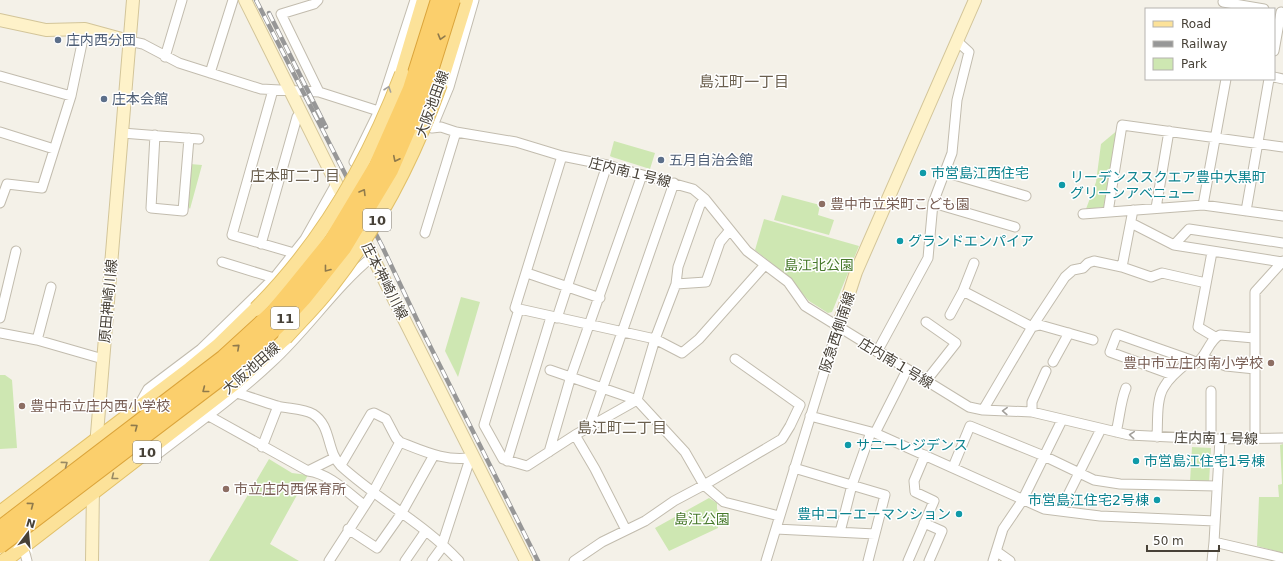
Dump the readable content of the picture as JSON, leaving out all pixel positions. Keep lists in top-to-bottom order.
{
  "streets": {
    "highway": ["11"],
    "main road": ["大阪池田線", "10"],
    "street": [
      "庄内南１号線",
      "庄本神崎川線",
      "原田神崎川線",
      "阪急西側南線"
    ]
  },
  "crossings": [
    ["大阪池田線", "原田神崎川線"],
    ["庄内南１号線", "庄本神崎川線"],
    ["庄内南１号線", "原田神崎川線"],
    ["庄内南１号線", "阪急西側南線"]
  ],
  "districts": ["島江町一丁目", "庄本町二丁目", "島江町二丁目"],
  "parks": ["島江北公園", "島江公園"],
  "places": [
    "庄内西分団",
    "庄本会館",
    "五月自治会館",
    "市営島江西住宅",
    "リーデンススクエア豊中大黒町 グリーンアベニュー",
    "豊中市立栄町こども園",
    "グランドエンパイア",
    "豊中市立庄内南小学校",
    "豊中市立庄内西小学校",
    "サニーレジデンス",
    "市営島江住宅1号棟",
    "市立庄内西保育所",
    "市営島江住宅2号棟",
    "豊中コーエーマンション"
  ],
  "legend": ["Road", "Railway", "Park"],
  "scale_bar": "50 m",
  "north": "top"
}
